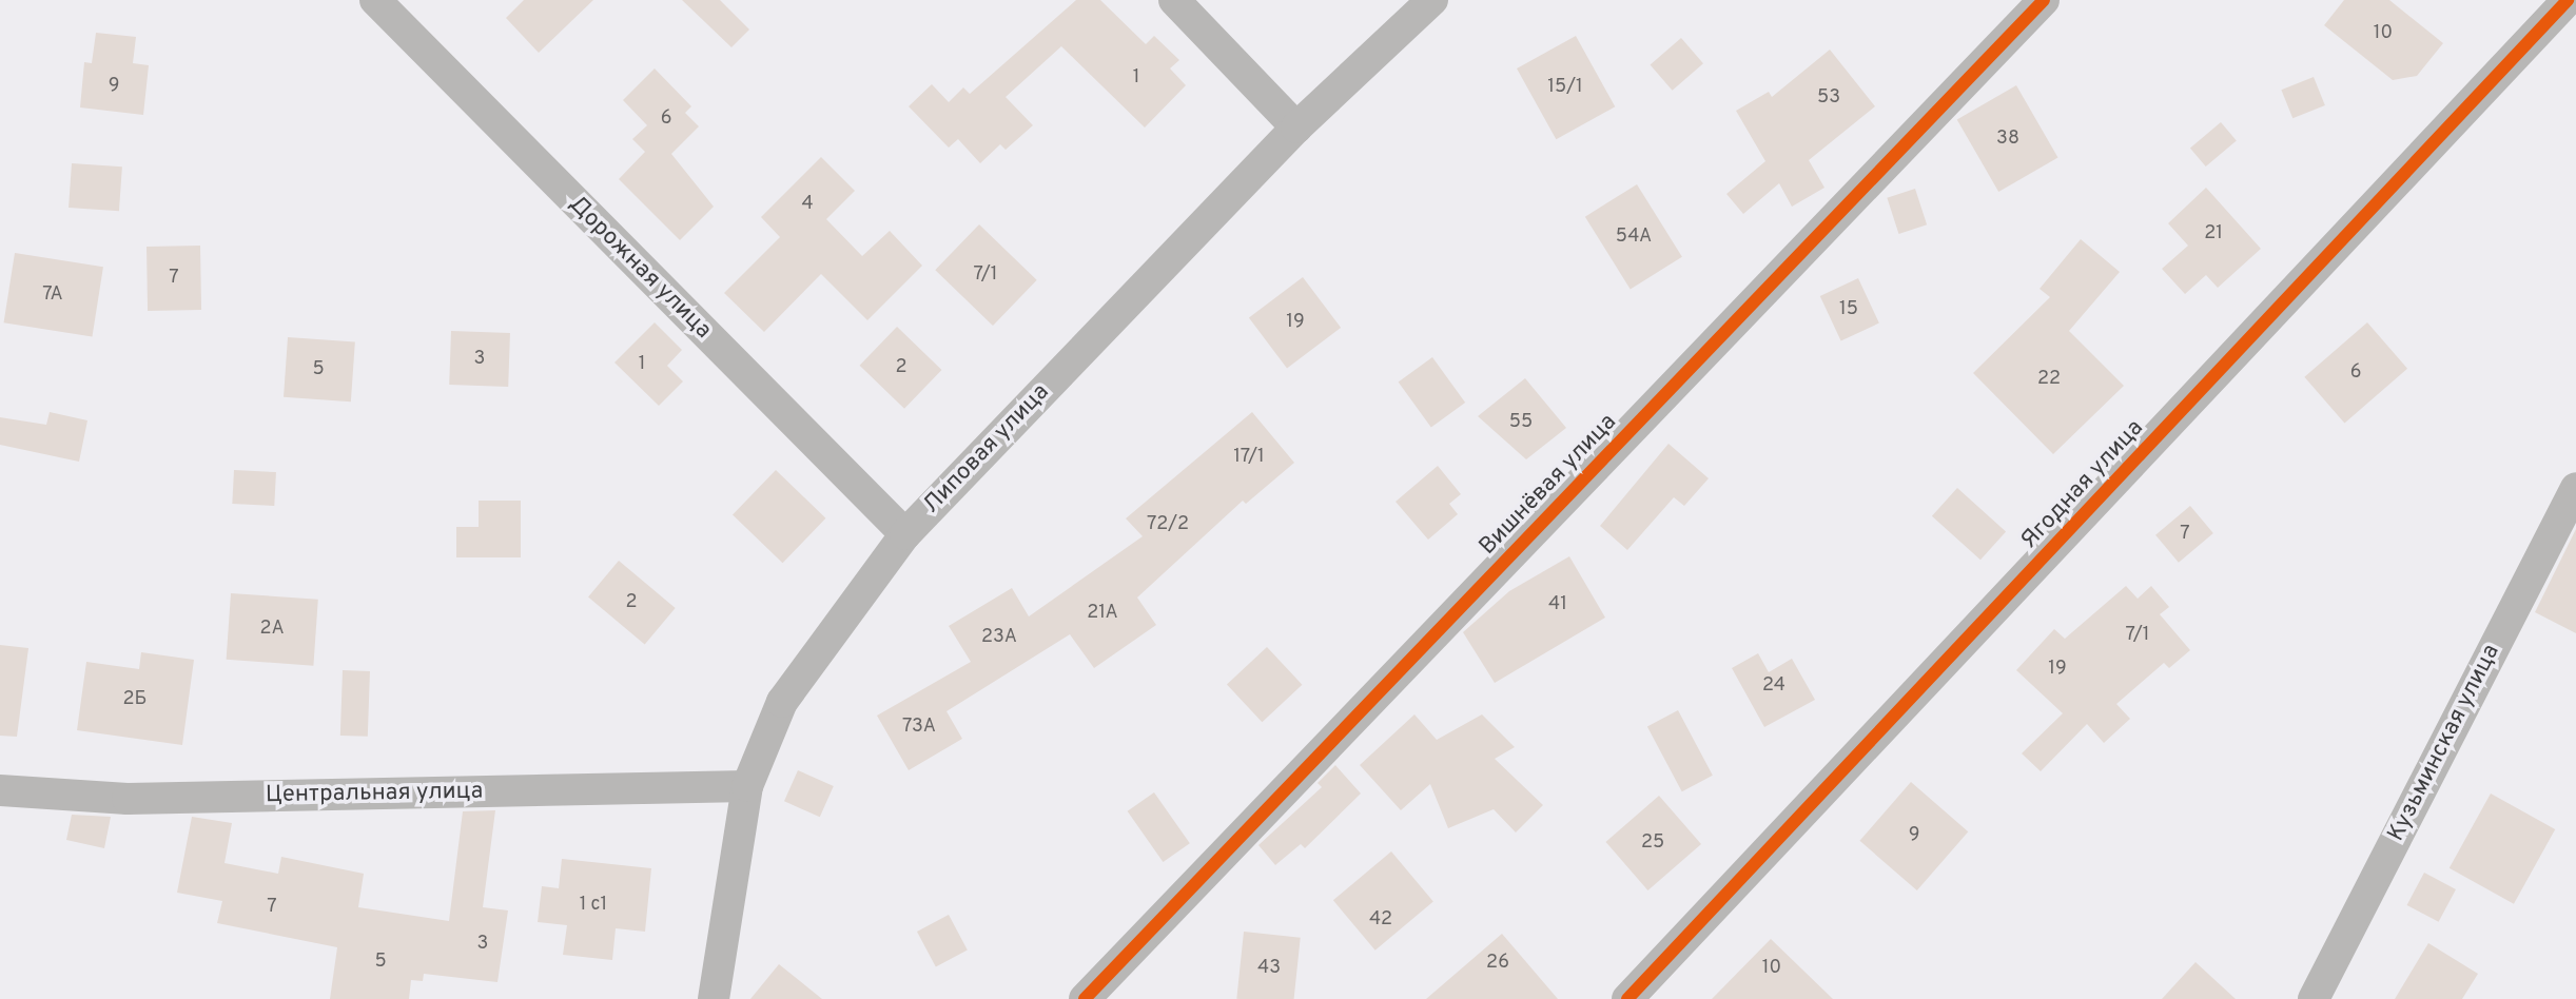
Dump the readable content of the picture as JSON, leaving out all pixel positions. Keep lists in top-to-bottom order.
{
  "streets": {
    "street": [
      "Дорожная улица",
      "Липовая улица",
      "Вишнёвая улица",
      "Ягодная улица",
      "Кузьминская улица",
      "Центральная улица"
    ]
  },
  "crossings": [
    ["Дорожная улица", "Липовая улица"],
    ["Липовая улица", "Центральная улица"]
  ],
  "house_numbers": [
    "10",
    "1",
    "9",
    "15/1",
    "53",
    "6",
    "38",
    "4",
    "21",
    "54А",
    "7/1",
    "7",
    "7А",
    "15",
    "19",
    "3",
    "1",
    "2",
    "5",
    "6",
    "22",
    "55",
    "17/1",
    "72/2",
    "7",
    "2",
    "41",
    "21А",
    "2А",
    "7/1",
    "23А",
    "19",
    "24",
    "2Б",
    "73А",
    "9",
    "25",
    "1 с1",
    "7",
    "42",
    "3",
    "5",
    "26",
    "43",
    "10"
  ]
}
